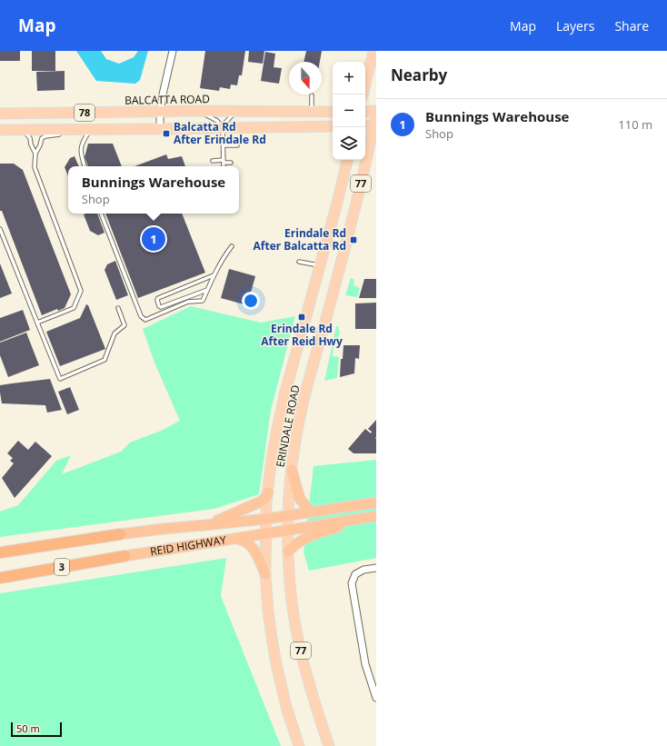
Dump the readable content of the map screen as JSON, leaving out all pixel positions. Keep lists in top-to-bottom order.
{
  "streets": {
    "highway": ["REID HIGHWAY", "3"],
    "main road": [
      "BALCATTA ROAD",
      "78",
      "77",
      "ERINDALE ROAD"
    ]
  },
  "crossings": [
    ["ERINDALE ROAD", "REID HIGHWAY"]
  ],
  "places": {
    "transit": ["Balcatta Rd After Erindale Rd", "Erindale Rd After Balcatta Rd", "Erindale Rd After Reid Hwy"]
  },
  "scale_bar": "50 m",
  "north": "bottom",
  "page": {
    "header": "Map",
    "nav": ["Map", "Layers", "Share"],
    "heading": "Nearby",
    "map_buttons": ["+", "−"],
    "list": [
      {
        "mark": "1",
        "name": "Bunnings Warehouse",
        "note": "Shop",
        "value": "110 m"
      }
    ],
    "popup": ["Bunnings Warehouse", "Shop"],
    "pins": "1",
    "scale": "50 m"
  }
}
